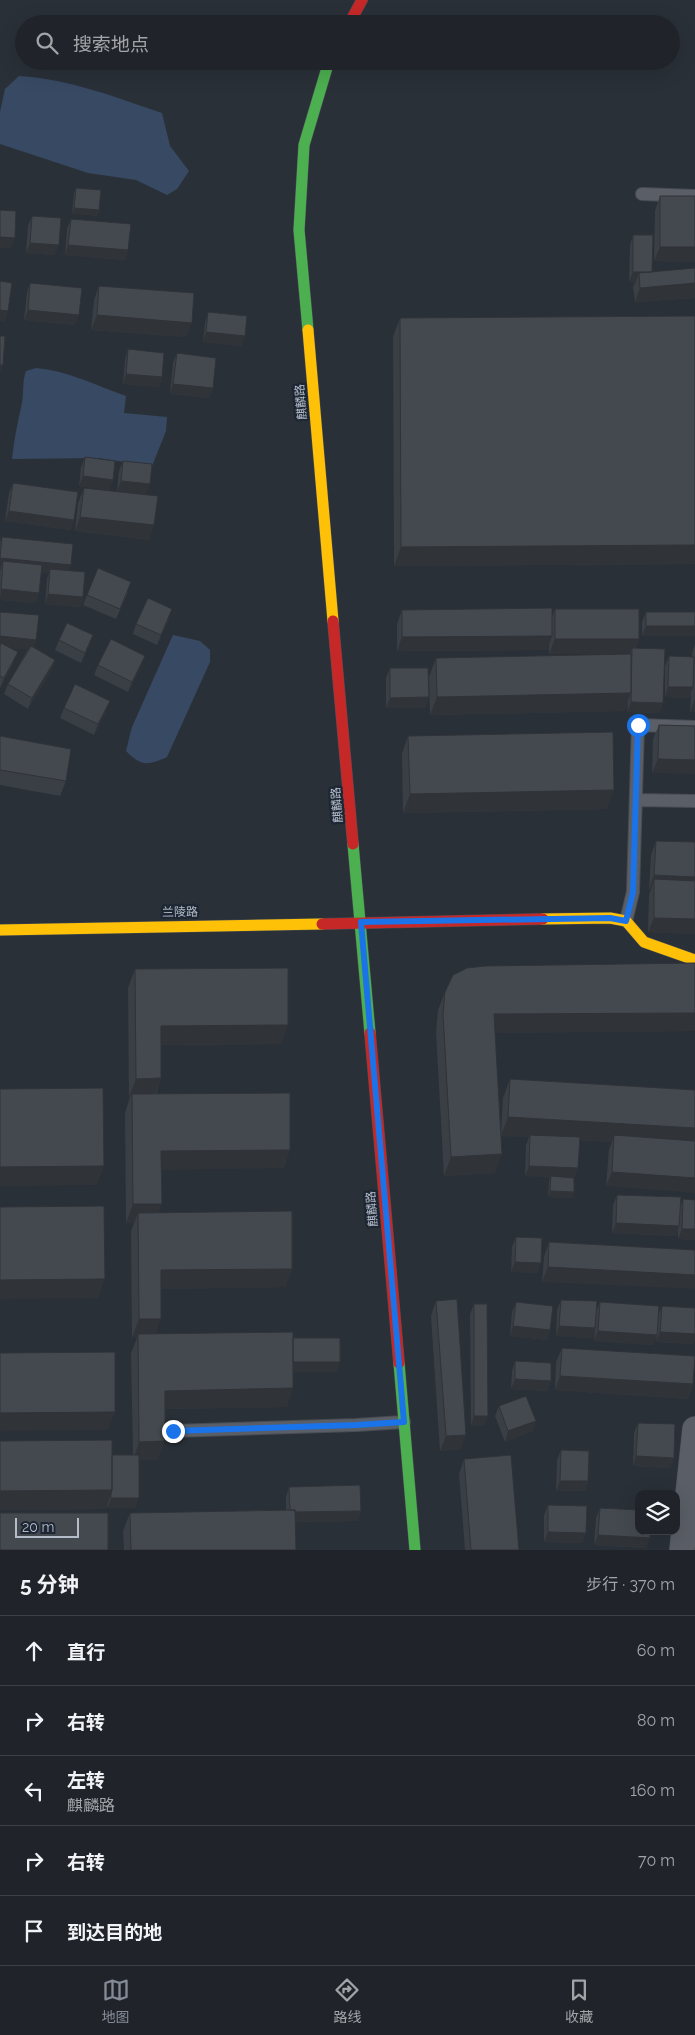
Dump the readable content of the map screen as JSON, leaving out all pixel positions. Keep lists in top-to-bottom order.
{
  "streets": {
    "street": ["麒麟路", "兰陵路"]
  },
  "crossings": [
    ["麒麟路", "兰陵路"]
  ],
  "scale_bar": "20 m",
  "page": {
    "search": "搜索地点",
    "scale": "20 m",
    "heading": ["5 分钟", "步行 · 370 m"],
    "list": [
      ["直行", "60 m"],
      ["右转", "80 m"],
      ["左转", "麒麟路", "160 m"],
      ["右转", "70 m"],
      "到达目的地"
    ],
    "nav": ["地图", "路线", "收藏"]
  }
}
